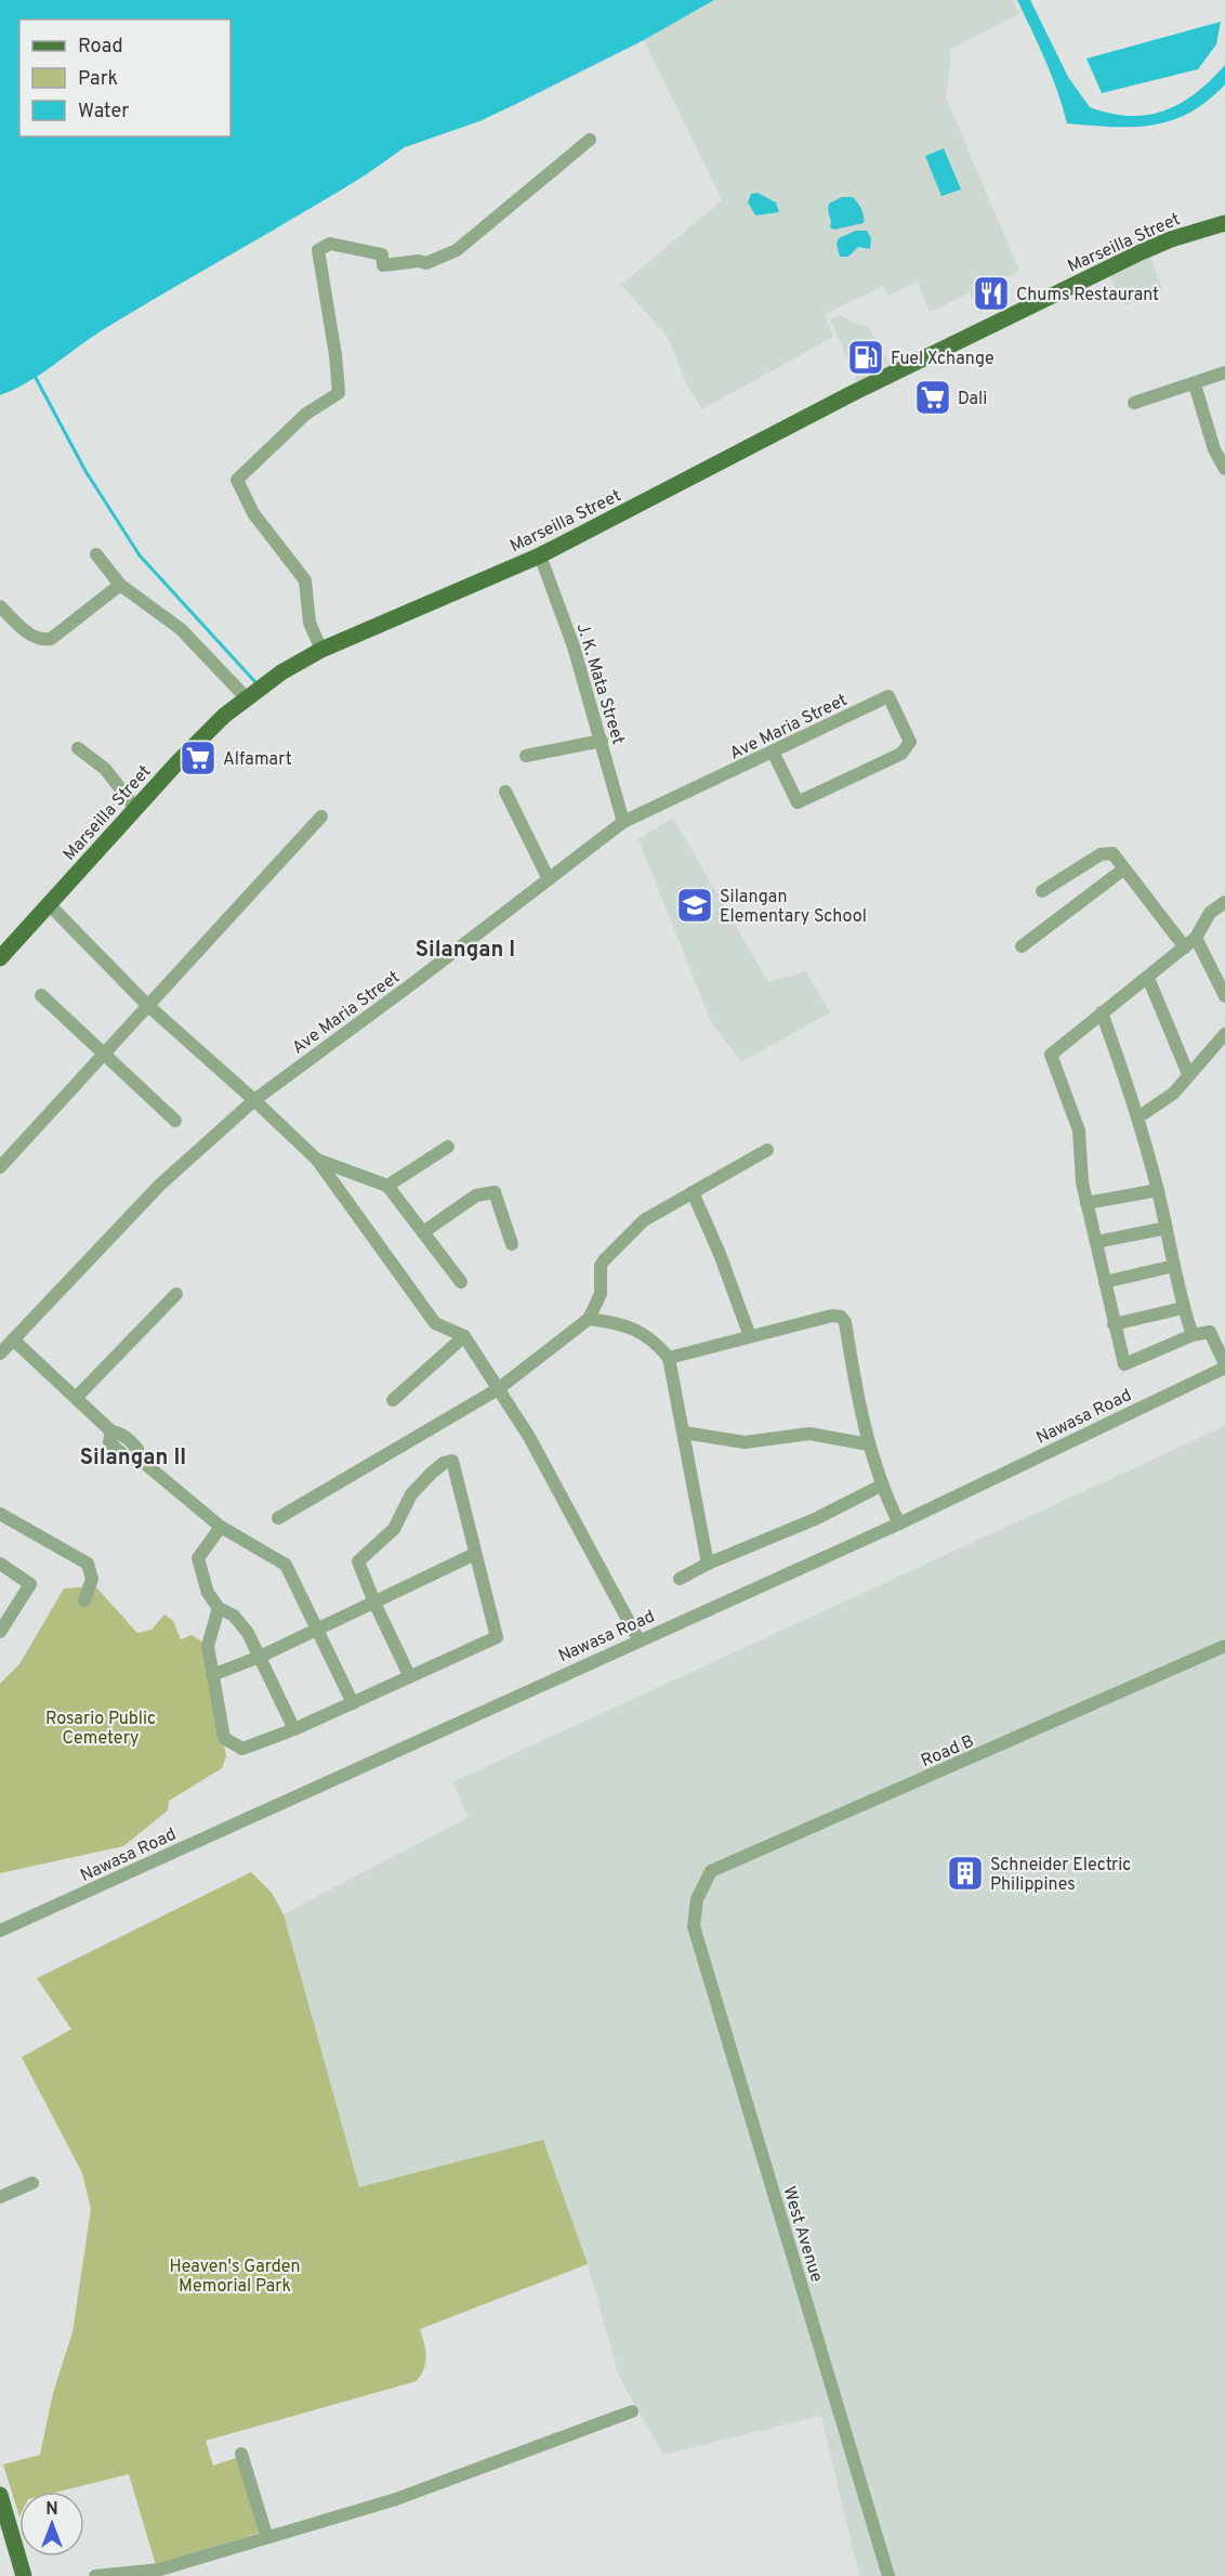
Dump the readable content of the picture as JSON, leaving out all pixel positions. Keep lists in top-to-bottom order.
{
  "streets": {
    "main road": ["Marseilla Street"],
    "street": [
      "J. K. Mata Street",
      "Ave Maria Street",
      "Nawasa Road",
      "Road B",
      "West Avenue"
    ]
  },
  "crossings": [
    ["Marseilla Street", "J. K. Mata Street"],
    ["J. K. Mata Street", "Ave Maria Street"],
    ["Road B", "West Avenue"]
  ],
  "districts": ["Silangan I", "Silangan II"],
  "parks": ["Rosario Public Cemetery", "Heaven's Garden Memorial Park"],
  "places": {
    "restaurant": ["Chums Restaurant"],
    "fuel station": ["Fuel Xchange"],
    "supermarket": ["Dali", "Alfamart"],
    "school or university": ["Silangan Elementary School"],
    "building": ["Schneider Electric Philippines"]
  },
  "legend": ["Road", "Park", "Water"],
  "north": "top"
}
